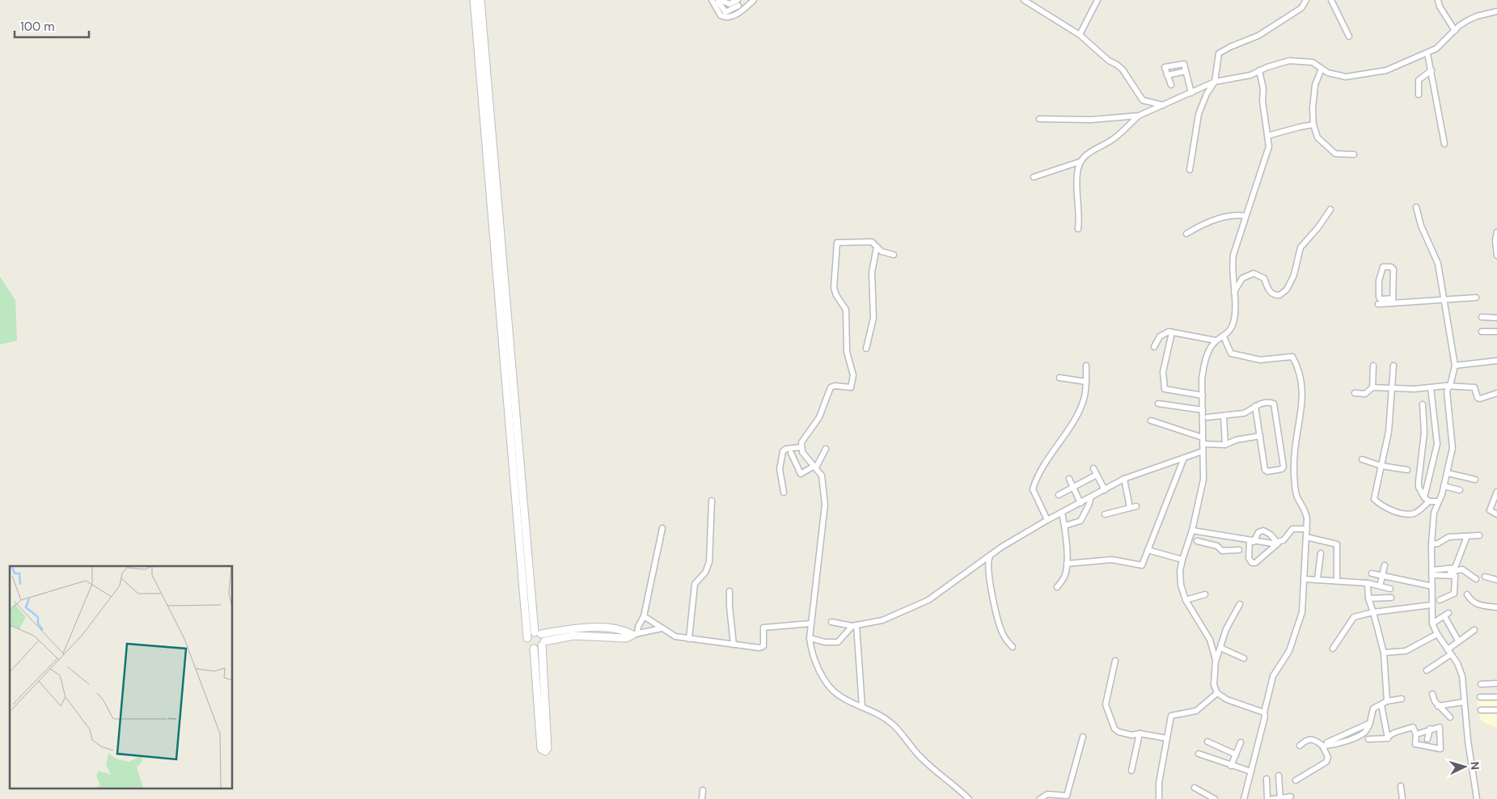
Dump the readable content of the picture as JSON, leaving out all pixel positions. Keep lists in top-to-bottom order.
{
  "scale_bar": "100 m",
  "north": "right"
}
